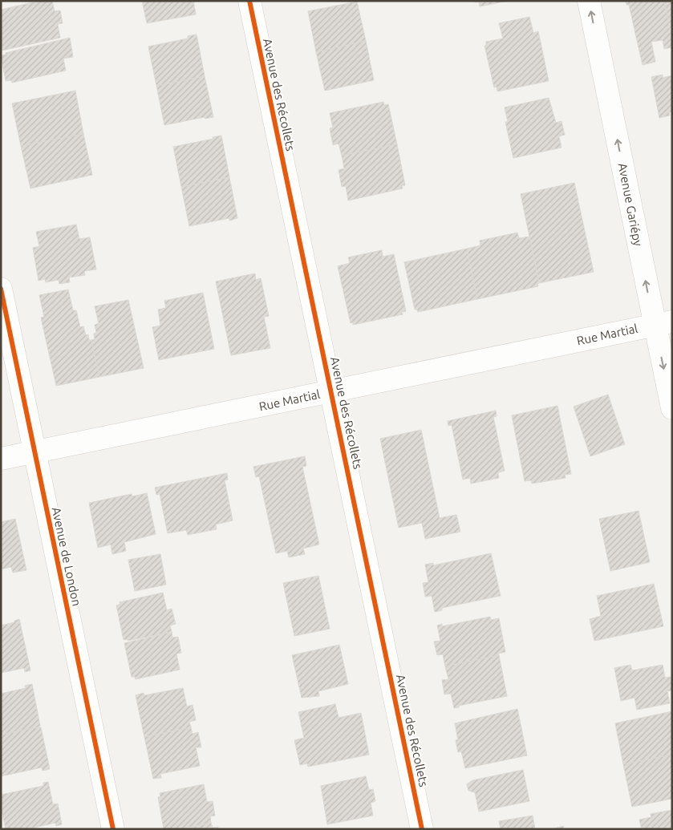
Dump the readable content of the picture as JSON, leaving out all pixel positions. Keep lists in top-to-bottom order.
{
  "streets": {
    "street": [
      "Avenue des Récollets",
      "Avenue Gariépy",
      "Rue Martial",
      "Avenue de London"
    ]
  },
  "crossings": [
    ["Avenue des Récollets", "Rue Martial"],
    ["Avenue Gariépy", "Rue Martial"],
    ["Rue Martial", "Avenue de London"]
  ]
}
